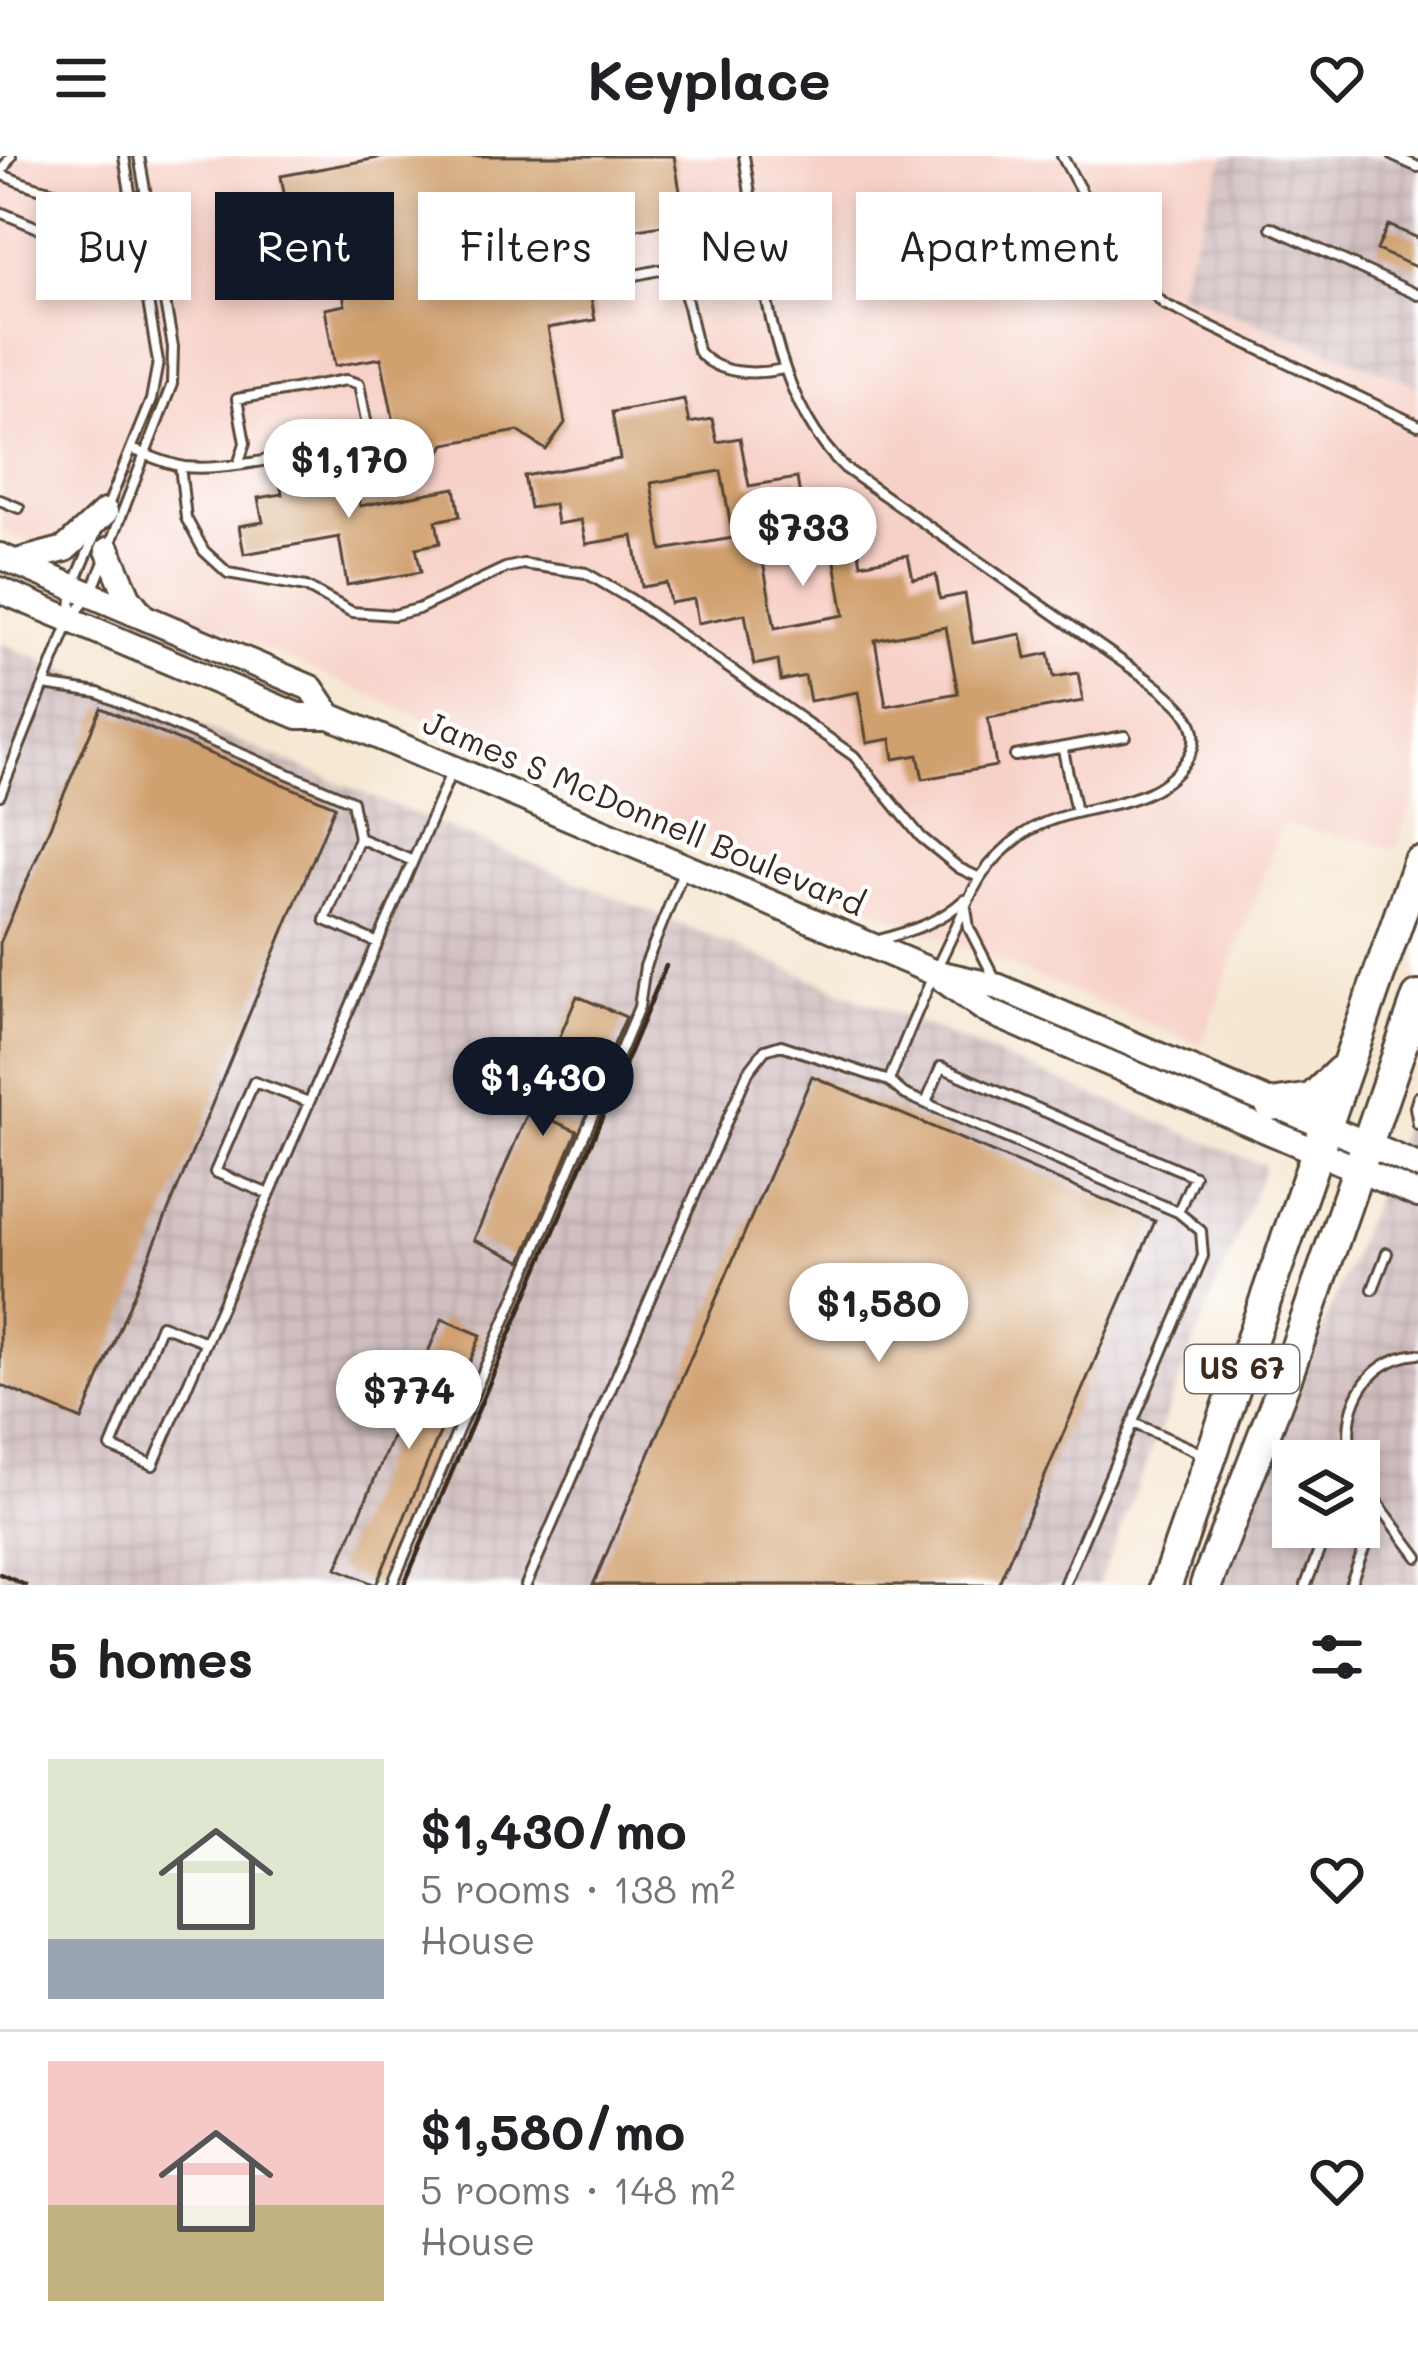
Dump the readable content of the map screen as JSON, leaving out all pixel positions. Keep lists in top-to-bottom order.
{
  "streets": {
    "highway": ["US 67"],
    "main road": ["James S McDonnell Boulevard"]
  },
  "crossings": [
    ["James S McDonnell Boulevard", "US 67"]
  ],
  "page": {
    "header": "Keyplace",
    "chip": [
      "Buy",
      "Rent",
      "Filters",
      "New",
      "Apartment"
    ],
    "price": [
      "$1,170",
      "$733",
      "$1,430",
      "$1,580",
      "$774"
    ],
    "heading": "5 homes",
    "list": [
      {
        "name": "$1,430/mo",
        "note": "5 rooms · 138 m² · House"
      },
      {
        "name": "$1,580/mo",
        "note": "5 rooms · 148 m² · House"
      }
    ]
  }
}
